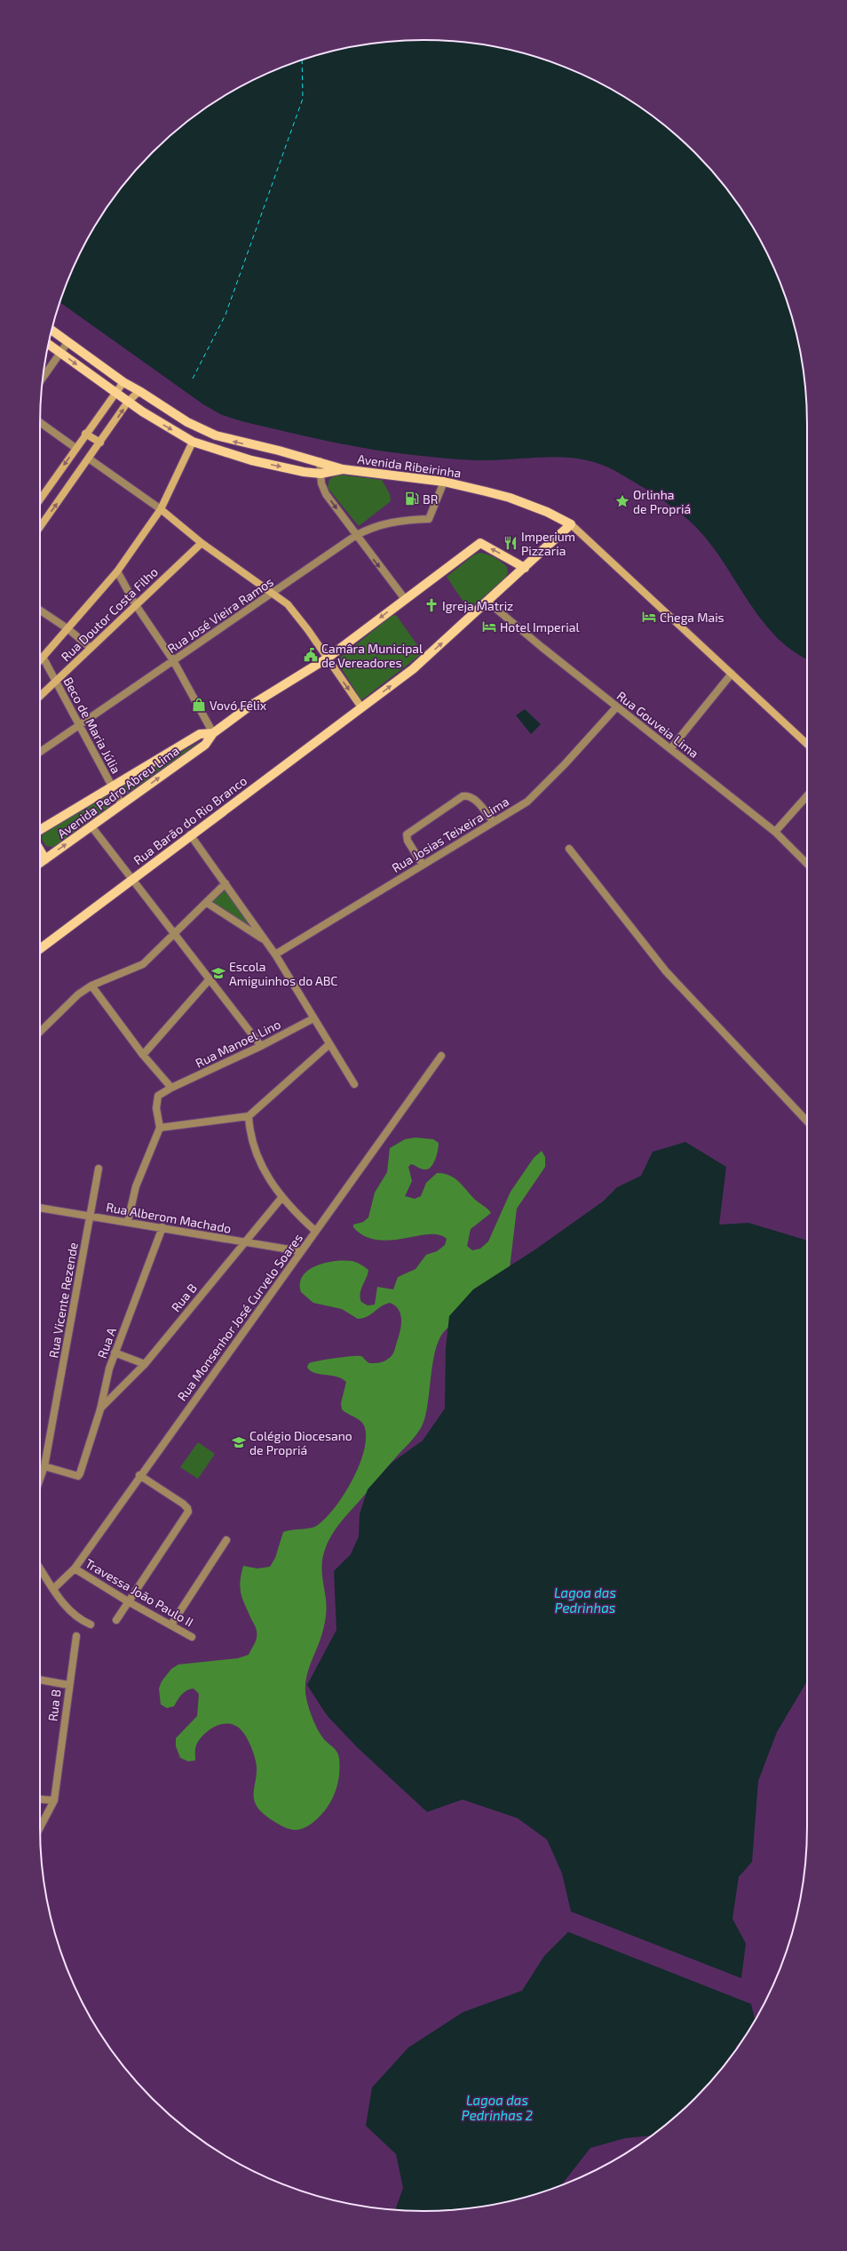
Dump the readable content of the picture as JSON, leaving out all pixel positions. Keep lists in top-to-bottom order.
{
  "streets": {
    "main road": ["Avenida Ribeirinha", "Avenida Pedro Abreu Lima", "Rua Barão do Rio Branco"],
    "street": [
      "Rua Doutor Costa Filho",
      "Rua José Vieira Ramos",
      "Rua Gouveia Lima",
      "Beco de Maria Júlia",
      "Rua Josias Teixeira Lima",
      "Rua Manoel Lino",
      "Rua Alberom Machado",
      "Rua B",
      "Rua Vicente Rezende",
      "Rua Monsenhor José Curvelo Soares",
      "Rua A",
      "Travessa João Paulo II"
    ]
  },
  "crossings": [
    ["Avenida Ribeirinha", "Rua José Vieira Ramos"],
    ["Avenida Ribeirinha", "Rua Barão do Rio Branco"],
    ["Rua Doutor Costa Filho", "Beco de Maria Júlia"],
    ["Rua José Vieira Ramos", "Beco de Maria Júlia"],
    ["Rua Gouveia Lima", "Rua Barão do Rio Branco"],
    ["Rua Gouveia Lima", "Rua Josias Teixeira Lima"],
    ["Beco de Maria Júlia", "Avenida Pedro Abreu Lima"],
    ["Avenida Pedro Abreu Lima", "Rua Barão do Rio Branco"],
    ["Rua Alberom Machado", "Rua B"],
    ["Rua Alberom Machado", "Rua Vicente Rezende"],
    ["Rua Alberom Machado", "Rua Monsenhor José Curvelo Soares"],
    ["Rua Alberom Machado", "Rua A"],
    ["Rua B", "Rua A"],
    ["Rua Vicente Rezende", "Rua A"],
    ["Rua Monsenhor José Curvelo Soares", "Travessa João Paulo II"]
  ],
  "water": ["Lagoa das Pedrinhas", "Lagoa das Pedrinhas 2"],
  "places": {
    "fuel station": ["BR"],
    "place": ["Orlinha de Propriá"],
    "restaurant": ["Imperium Pizzaria"],
    "church": ["Igreja Matriz"],
    "hotel": ["Chega Mais", "Hotel Imperial"],
    "public building": ["Camâra Municipal de Vereadores"],
    "shop": ["Vovó Fêlix"],
    "school or university": ["Escola Amiguinhos do ABC", "Colégio Diocesano de Propriá"]
  }
}
